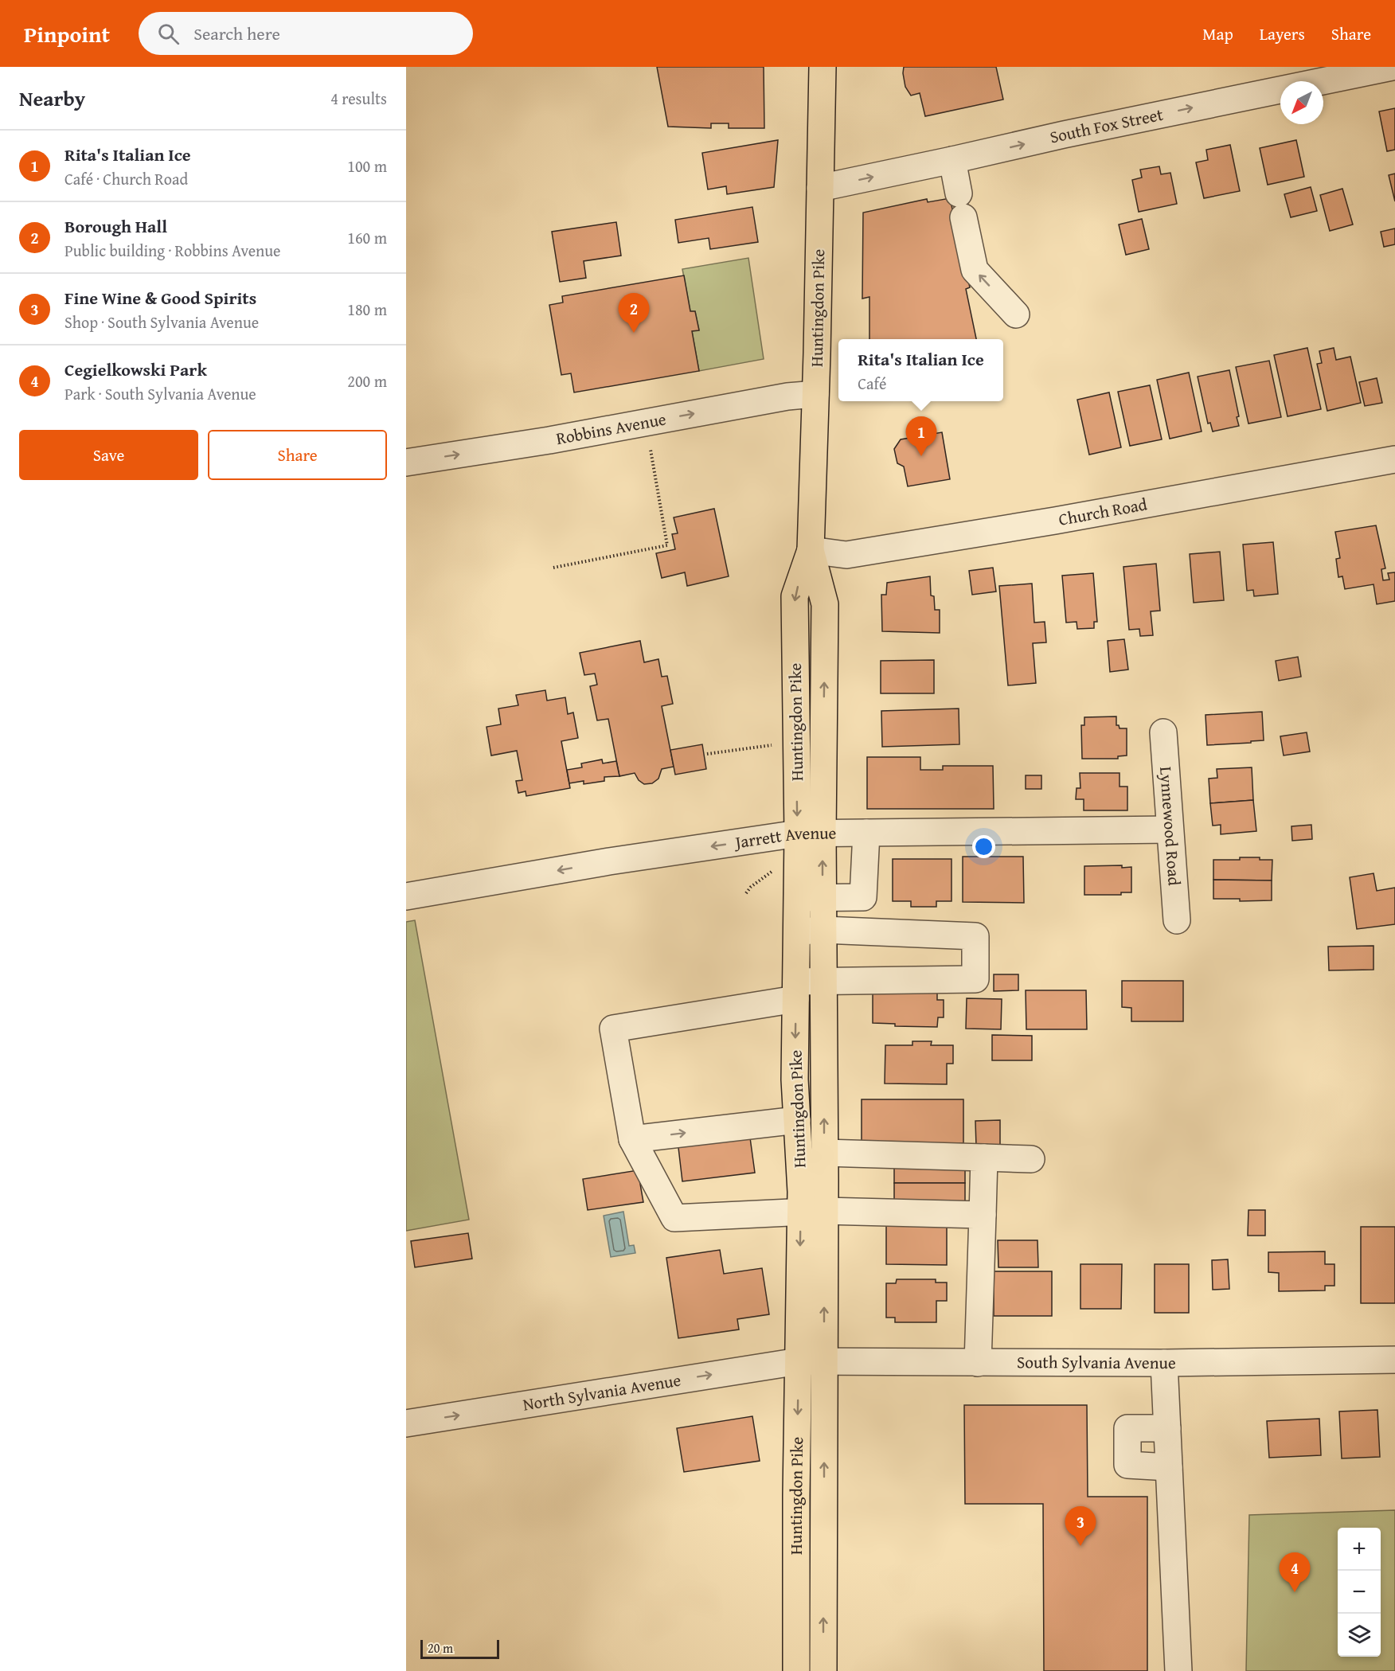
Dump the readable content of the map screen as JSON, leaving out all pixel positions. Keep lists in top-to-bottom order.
{
  "streets": {
    "main road": ["Huntingdon Pike"],
    "street": [
      "South Fox Street",
      "Robbins Avenue",
      "Church Road",
      "Lynnewood Road",
      "Jarrett Avenue",
      "South Sylvania Avenue",
      "North Sylvania Avenue"
    ]
  },
  "crossings": [
    ["South Fox Street", "Huntingdon Pike"],
    ["Huntingdon Pike", "Robbins Avenue"],
    ["Huntingdon Pike", "Church Road"],
    ["Huntingdon Pike", "Jarrett Avenue"],
    ["Huntingdon Pike", "South Sylvania Avenue"],
    ["Huntingdon Pike", "North Sylvania Avenue"],
    ["Lynnewood Road", "Jarrett Avenue"],
    ["South Sylvania Avenue", "North Sylvania Avenue"]
  ],
  "one_way": [
    "South Fox Street",
    "Robbins Avenue",
    "Jarrett Avenue",
    "North Sylvania Avenue"
  ],
  "scale_bar": "20 m",
  "north": "bottom left",
  "page": {
    "header": "Pinpoint",
    "search": "Search here",
    "nav": ["Map", "Layers", "Share"],
    "heading": ["Nearby", "4 results"],
    "list": [
      {
        "mark": "1",
        "name": "Rita's Italian Ice",
        "note": "Café · Church Road",
        "value": "100 m"
      },
      {
        "mark": "2",
        "name": "Borough Hall",
        "note": "Public building · Robbins Avenue",
        "value": "160 m"
      },
      {
        "mark": "3",
        "name": "Fine Wine & Good Spirits",
        "note": "Shop · South Sylvania Avenue",
        "value": "180 m"
      },
      {
        "mark": "4",
        "name": "Cegielkowski Park",
        "note": "Park · South Sylvania Avenue",
        "value": "200 m"
      }
    ],
    "pins": [
      "2",
      "1",
      "3",
      "4"
    ],
    "popup": ["Rita's Italian Ice", "Café"],
    "buttons": ["Save", "Share"],
    "map_buttons": ["+", "−"],
    "scale": "20 m"
  }
}
